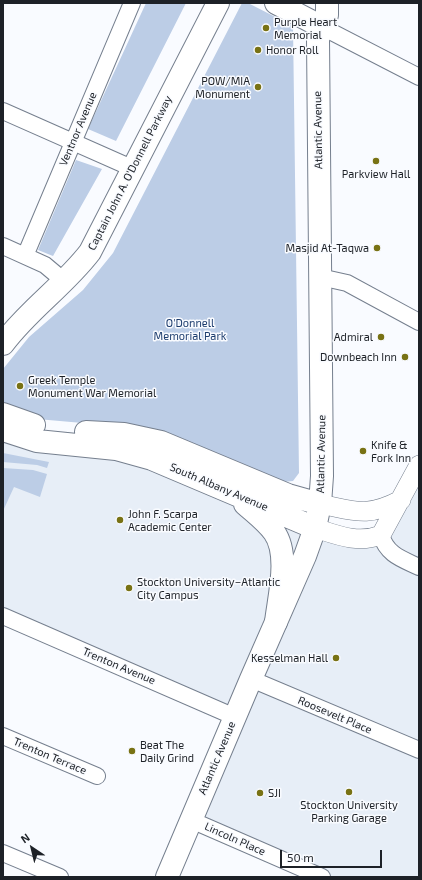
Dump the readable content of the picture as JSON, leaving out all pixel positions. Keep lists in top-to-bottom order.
{
  "streets": {
    "main road": ["Atlantic Avenue", "Captain John A. O'Donnell Parkway", "South Albany Avenue"],
    "street": [
      "Ventnor Avenue",
      "Trenton Avenue",
      "Roosevelt Place",
      "Trenton Terrace",
      "Lincoln Place"
    ]
  },
  "crossings": [
    ["Atlantic Avenue", "South Albany Avenue"],
    ["Atlantic Avenue", "Trenton Avenue"],
    ["Atlantic Avenue", "Roosevelt Place"],
    ["Atlantic Avenue", "Lincoln Place"]
  ],
  "parks": ["O'Donnell Memorial Park"],
  "places": [
    "Purple Heart Memorial",
    "Honor Roll",
    "POW/MIA Monument",
    "Parkview Hall",
    "Masjid At-Taqwa",
    "Admiral",
    "Downbeach Inn",
    "Greek Temple Monument War Memorial",
    "Knife & Fork Inn",
    "John F. Scarpa Academic Center",
    "Stockton University–Atlantic City Campus",
    "Kesselman Hall",
    "Beat The Daily Grind",
    "Stockton University Parking Garage",
    "SJI"
  ],
  "scale_bar": "50 m",
  "north": "top left"
}
